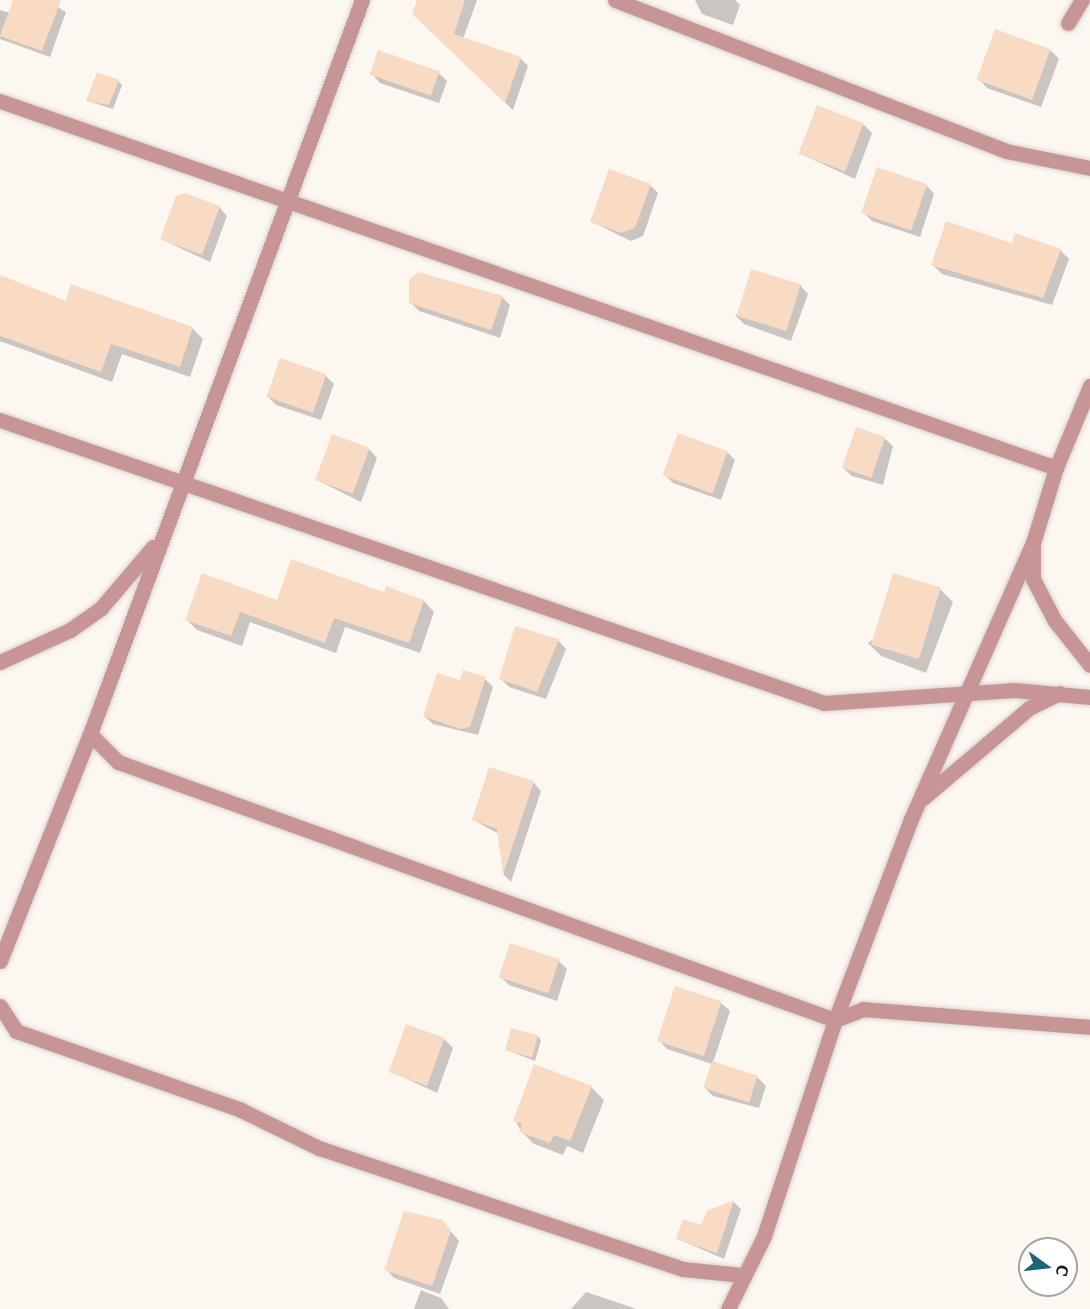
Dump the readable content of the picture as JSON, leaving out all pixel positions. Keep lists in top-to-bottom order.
{
  "north": "right"
}
